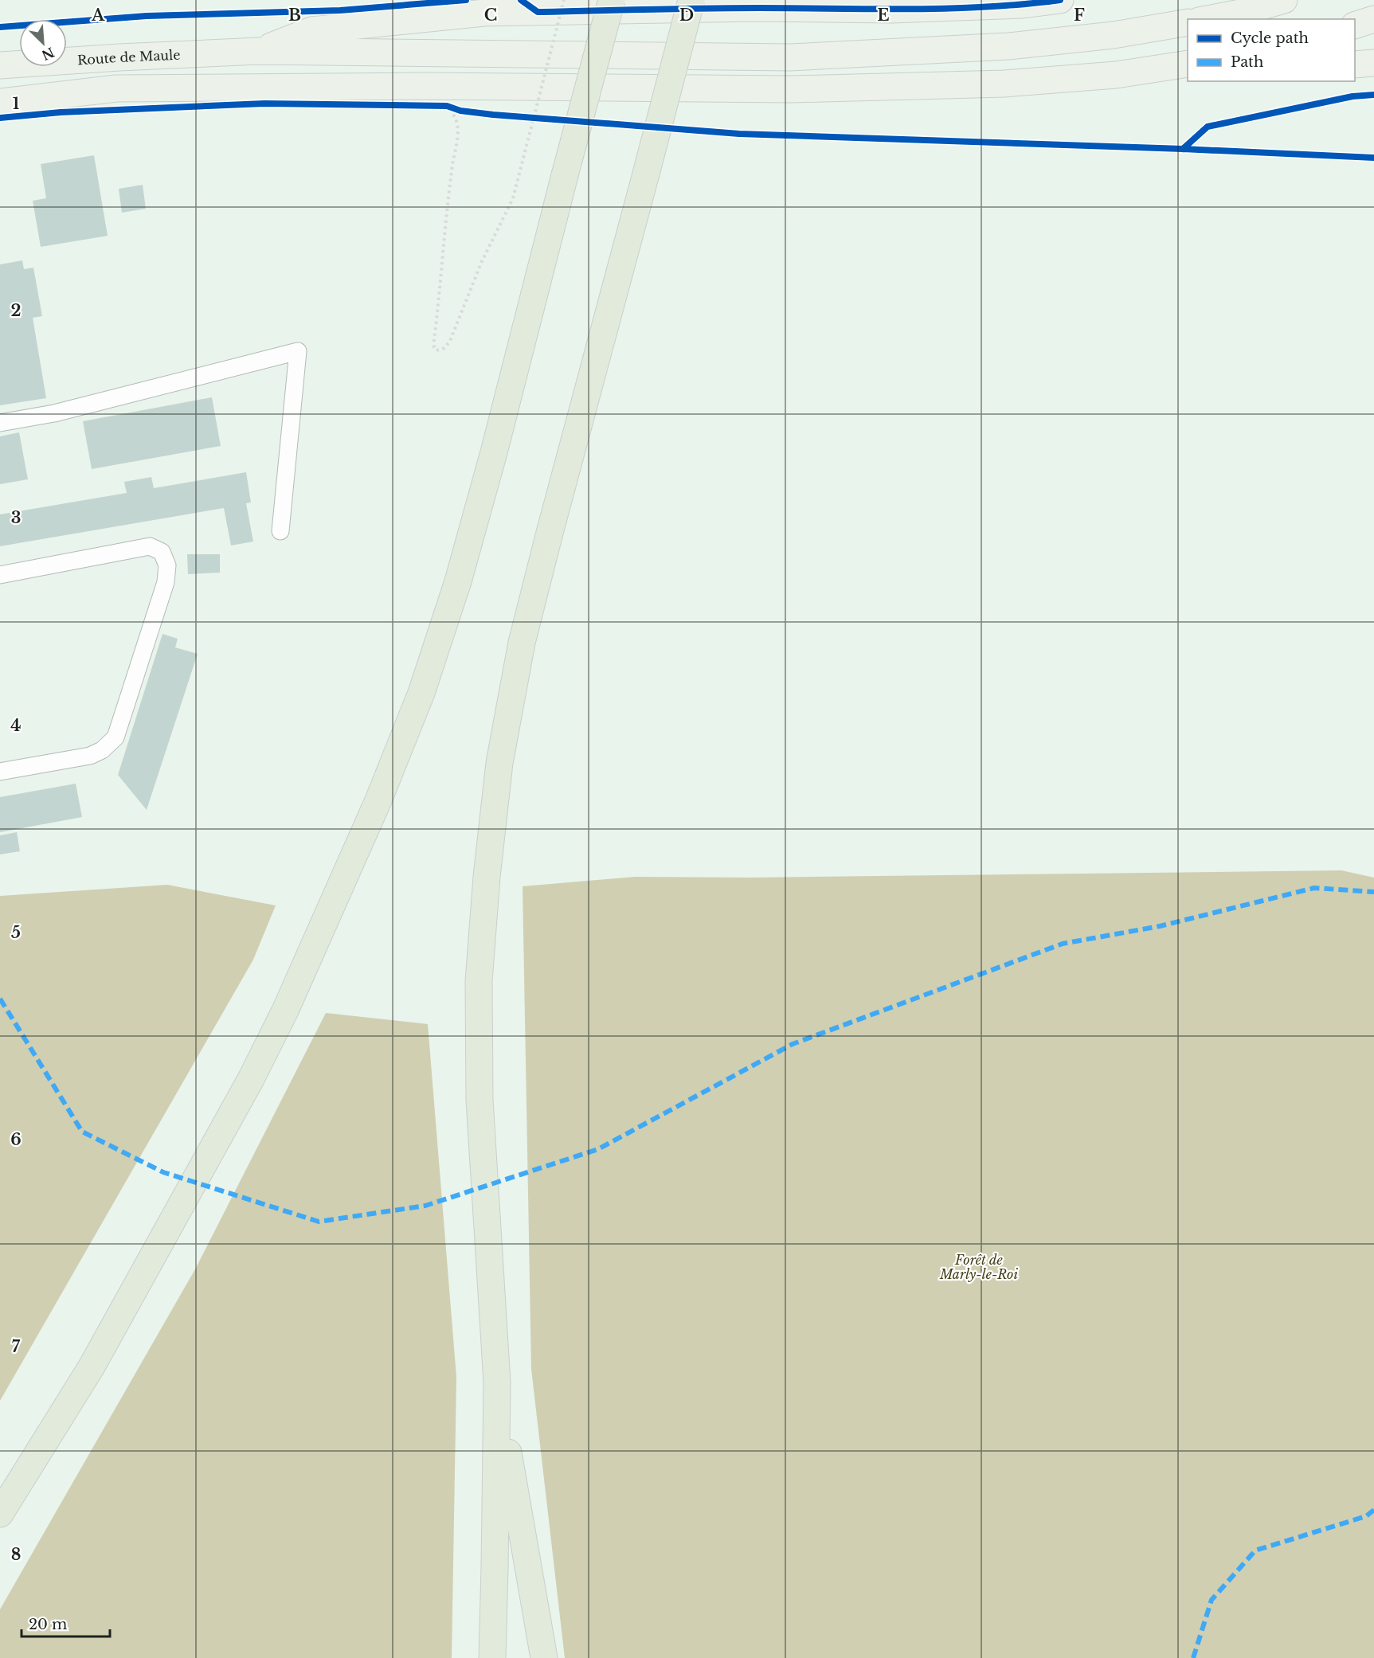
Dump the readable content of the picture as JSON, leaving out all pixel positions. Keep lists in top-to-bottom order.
{
  "streets": {
    "main road": ["Route de Maule"]
  },
  "parks": ["Forêt de Marly-le-Roi"],
  "legend": ["Cycle path", "Path"],
  "scale_bar": "20 m",
  "north": "bottom right",
  "grid": {
    "columns": [
      "A",
      "B",
      "C",
      "D",
      "E",
      "F"
    ],
    "rows": [
      "1",
      "2",
      "3",
      "4",
      "5",
      "6",
      "7",
      "8"
    ]
  }
}
